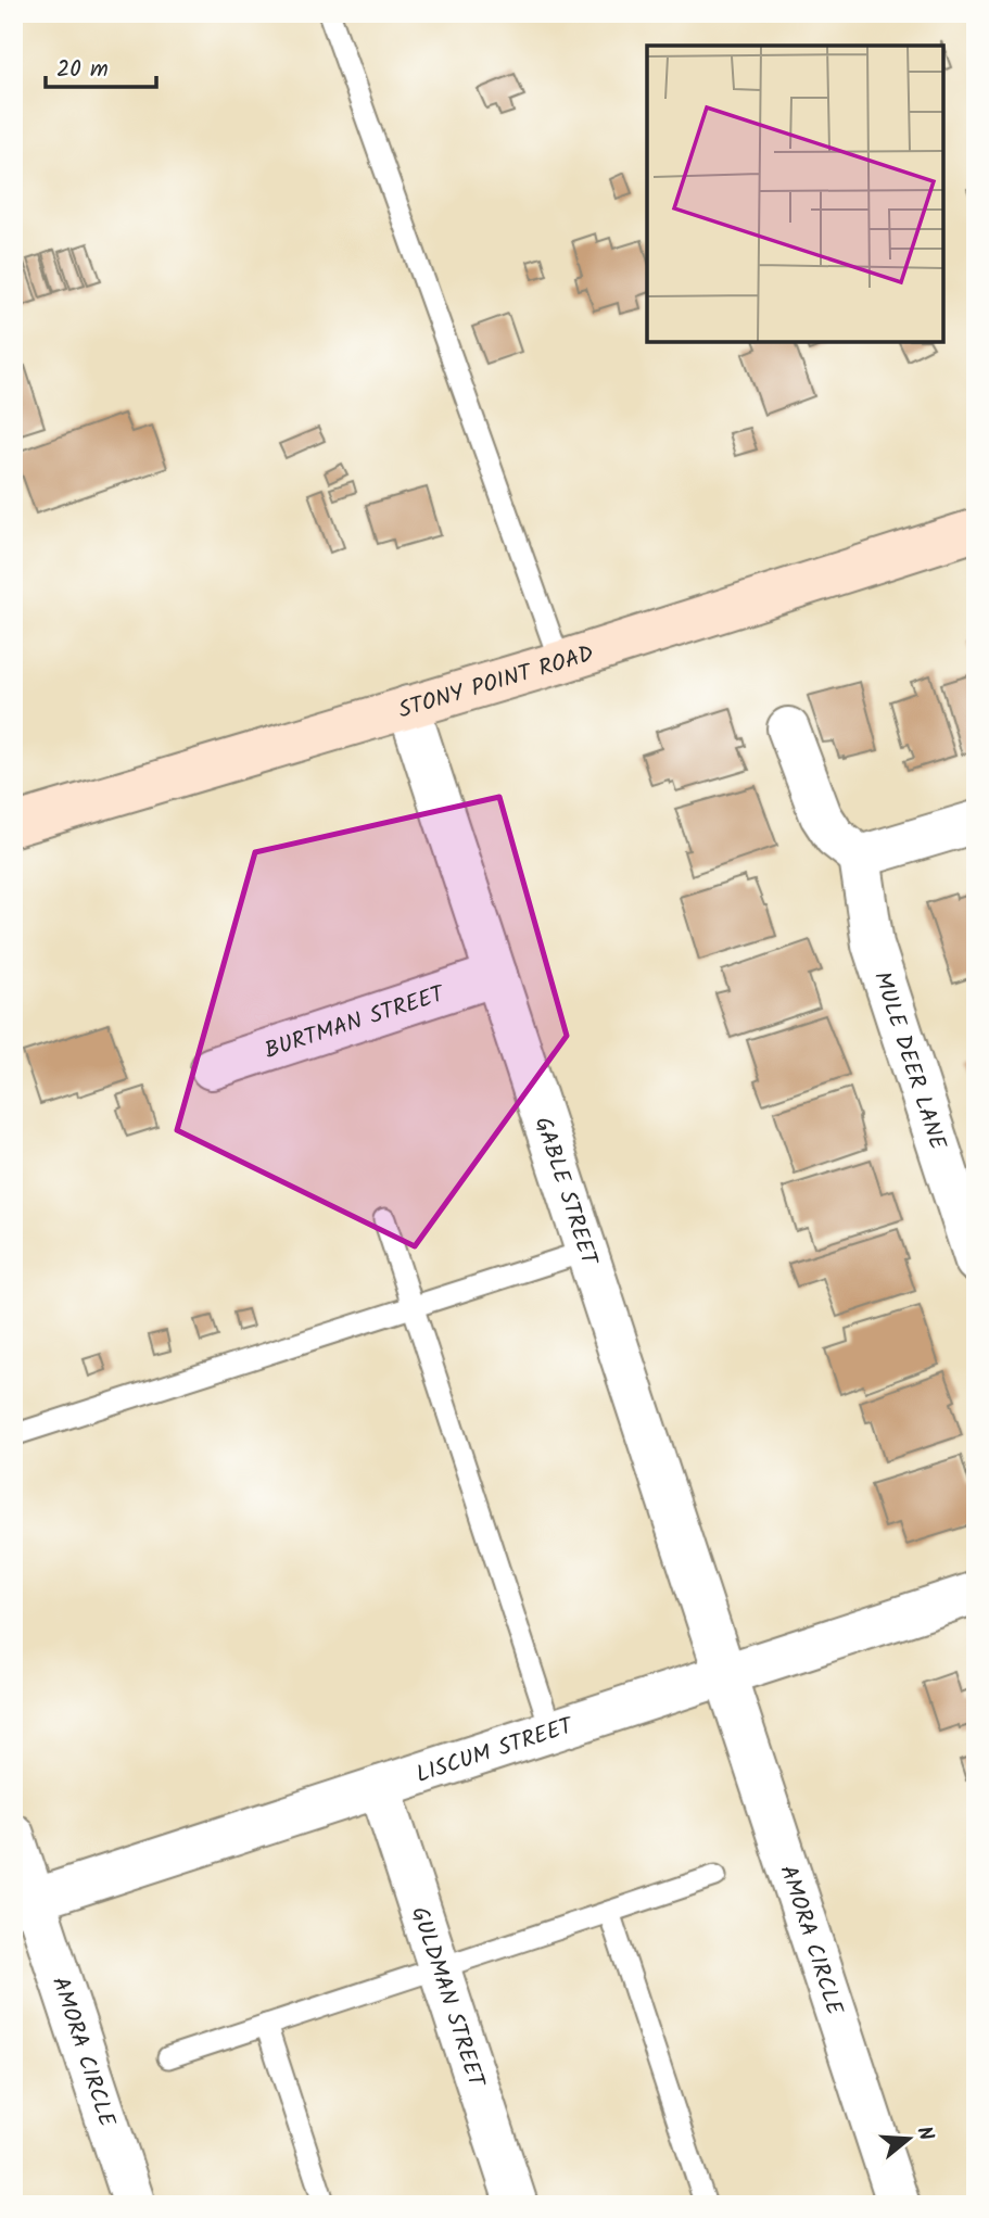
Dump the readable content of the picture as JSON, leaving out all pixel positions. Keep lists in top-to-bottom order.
{
  "streets": {
    "main road": ["STONY POINT ROAD"],
    "street": [
      "BURTMAN STREET",
      "MULE DEER LANE",
      "GABLE STREET",
      "LISCUM STREET",
      "AMORA CIRCLE",
      "GULDMAN STREET"
    ]
  },
  "crossings": [
    ["STONY POINT ROAD", "GABLE STREET"],
    ["BURTMAN STREET", "GABLE STREET"],
    ["GABLE STREET", "LISCUM STREET"],
    ["GABLE STREET", "AMORA CIRCLE"],
    ["LISCUM STREET", "AMORA CIRCLE"],
    ["LISCUM STREET", "GULDMAN STREET"]
  ],
  "scale_bar": "20 m",
  "north": "right"
}
